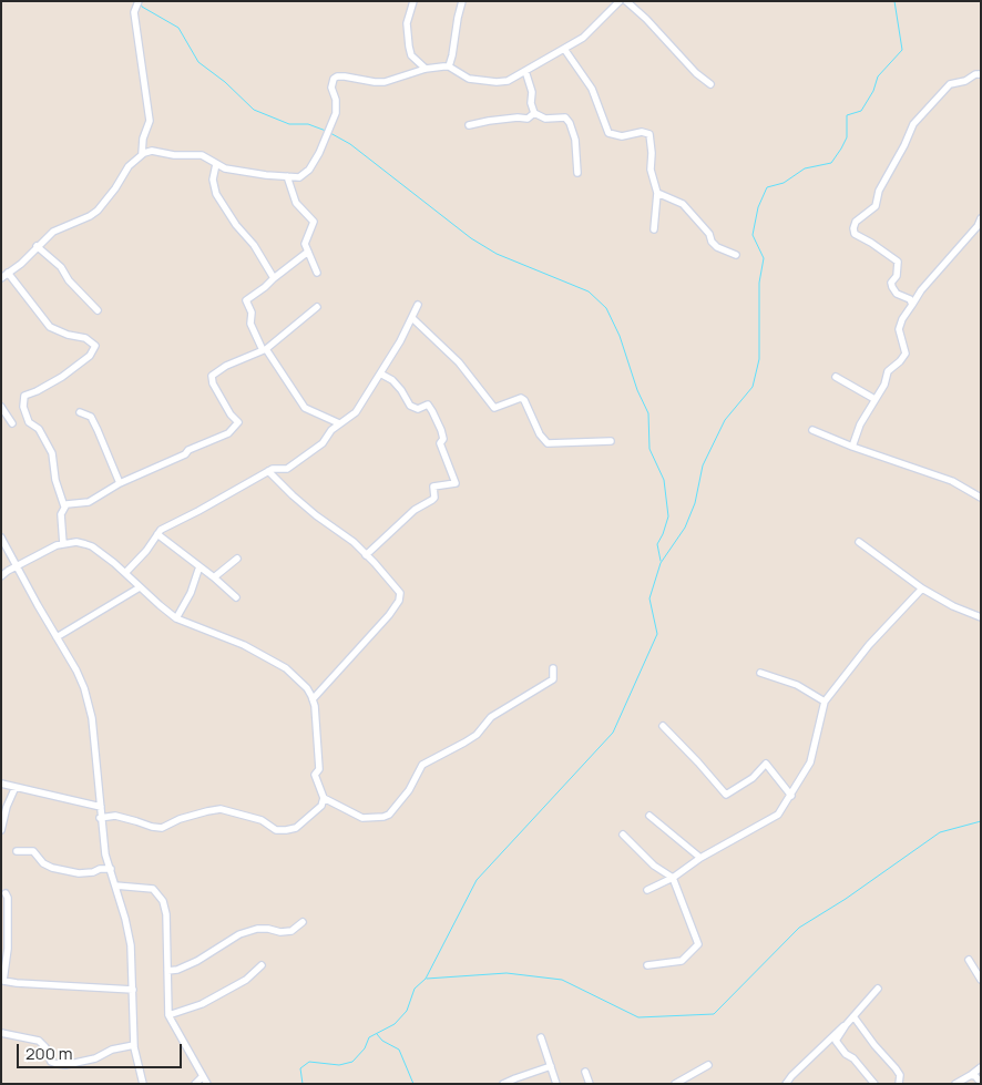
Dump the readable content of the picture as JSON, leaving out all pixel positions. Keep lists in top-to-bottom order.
{
  "scale_bar": "200 m"
}
